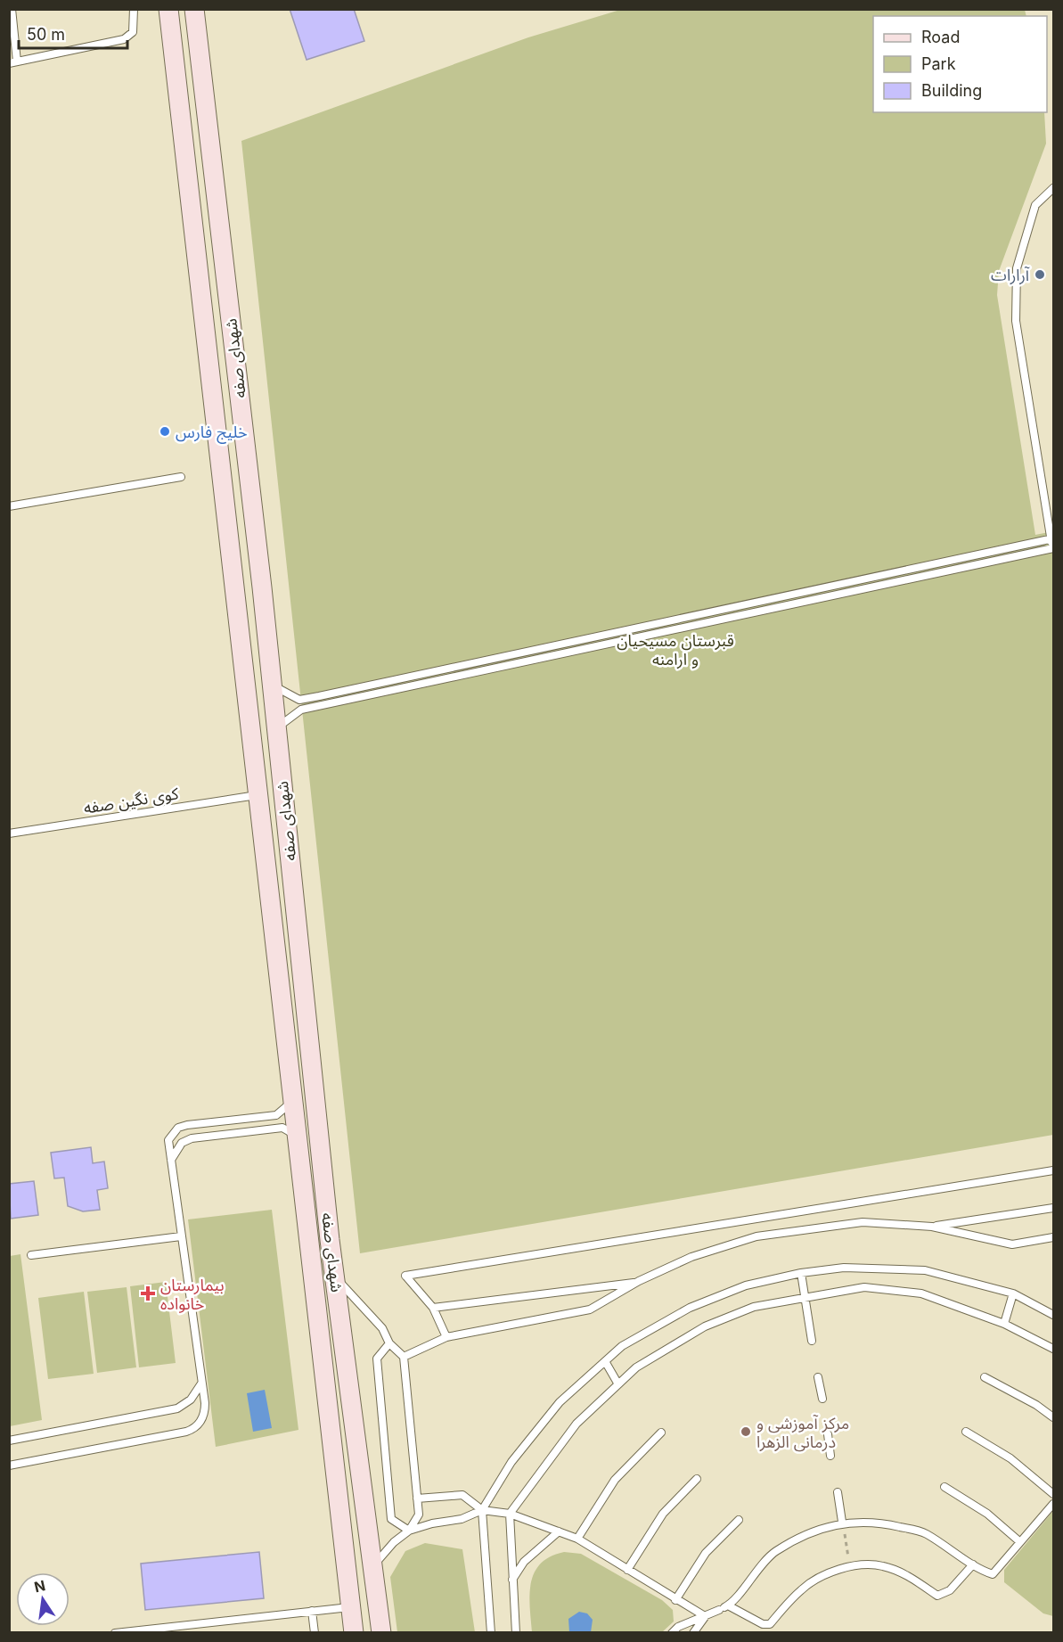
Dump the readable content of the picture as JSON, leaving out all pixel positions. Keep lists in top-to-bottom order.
{
  "streets": {
    "main road": ["شهدای صفه"],
    "lane": ["کوی نگین صفه"]
  },
  "crossings": [
    ["شهدای صفه", "کوی نگین صفه"]
  ],
  "parks": ["قبرستان مسیحیان و ارامنه"],
  "places": {
    "other": ["آرارات", "خلیج فارس", "مرکز آموزشی و درمانی الزهرا"],
    "health": ["بیمارستان خانواده"]
  },
  "legend": ["Road", "Park", "Building"],
  "scale_bar": "50 m",
  "north": "top"
}
